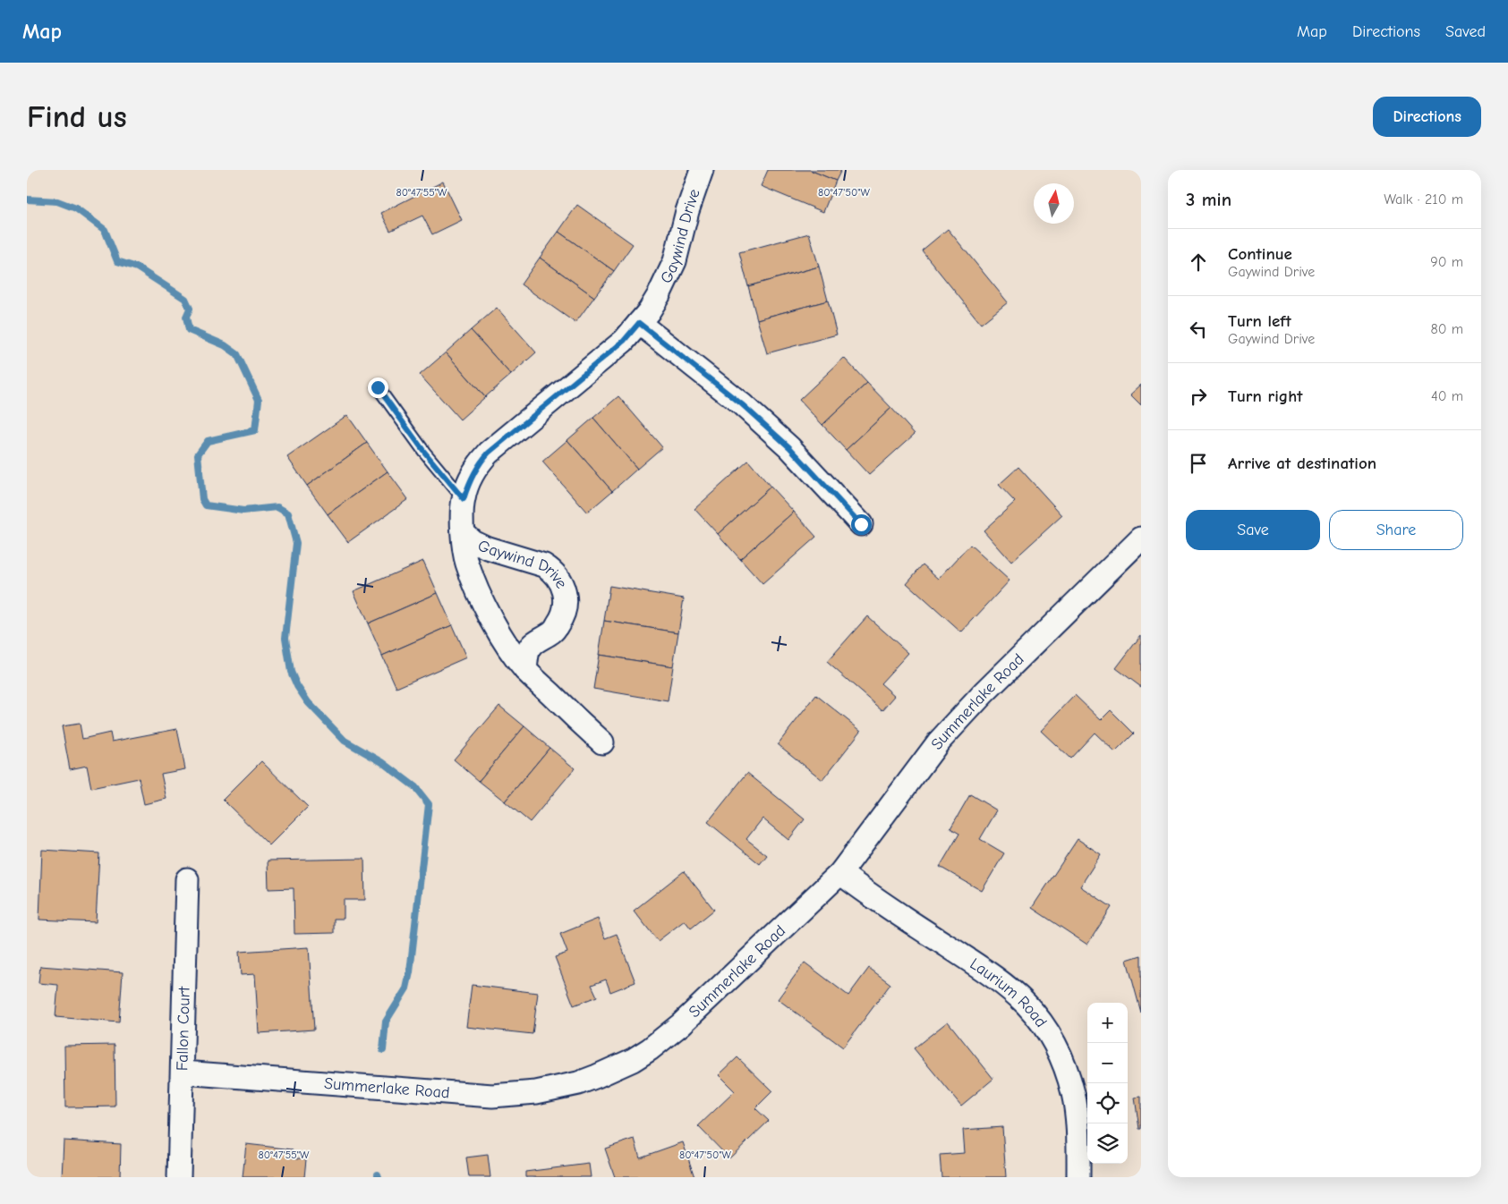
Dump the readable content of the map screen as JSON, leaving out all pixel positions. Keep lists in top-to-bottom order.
{
  "streets": {
    "street": [
      "Gaywind Drive",
      "Summerlake Road",
      "Laurium Road",
      "Fallon Court"
    ]
  },
  "crossings": [
    ["Summerlake Road", "Laurium Road"],
    ["Summerlake Road", "Fallon Court"]
  ],
  "north": "top",
  "page": {
    "header": "Map",
    "nav": ["Map", "Directions", "Saved"],
    "buttons": [
      "Directions",
      ["Save", "Share"]
    ],
    "title": "Find us",
    "heading": ["3 min", "Walk · 210 m"],
    "list": [
      ["Continue", "Gaywind Drive", "90 m"],
      ["Turn left", "Gaywind Drive", "80 m"],
      ["Turn right", "40 m"],
      "Arrive at destination"
    ],
    "map_buttons": ["+", "−"]
  },
  "coordinates": ["80°47'55\"W", "80°47'50\"W"]
}
